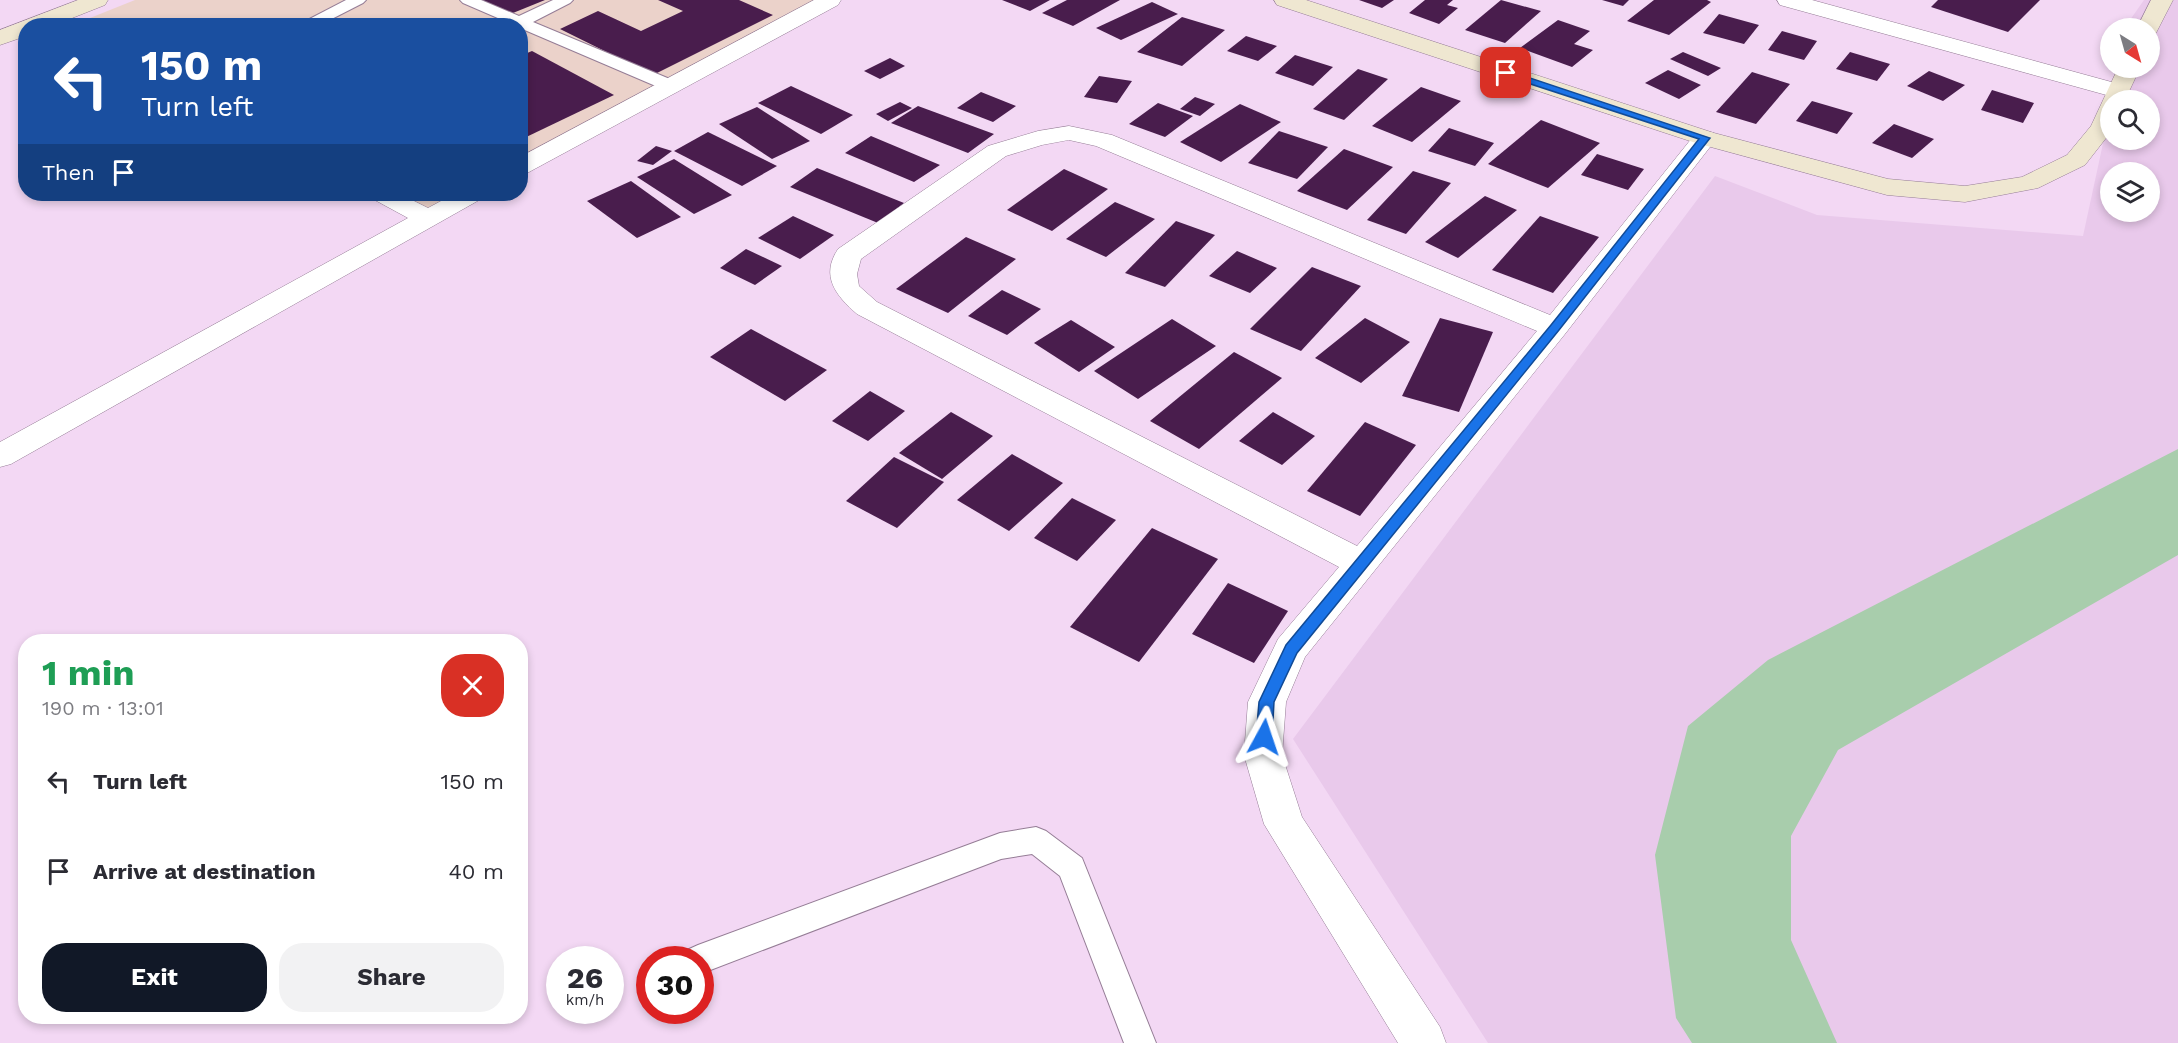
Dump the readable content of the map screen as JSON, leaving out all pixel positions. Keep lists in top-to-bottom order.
{
  "north": "bottom right",
  "page": {
    "turn": ["150 m", "Turn left"],
    "then": "Then",
    "heading": ["1 min", "190 m · 13:01"],
    "list": [
      {
        "name": "Turn left",
        "value": "150 m"
      },
      {
        "name": "Arrive at destination",
        "value": "40 m"
      }
    ],
    "buttons": ["Exit", "Share"],
    "speed": "26 km/h",
    "limit": "30"
  }
}
